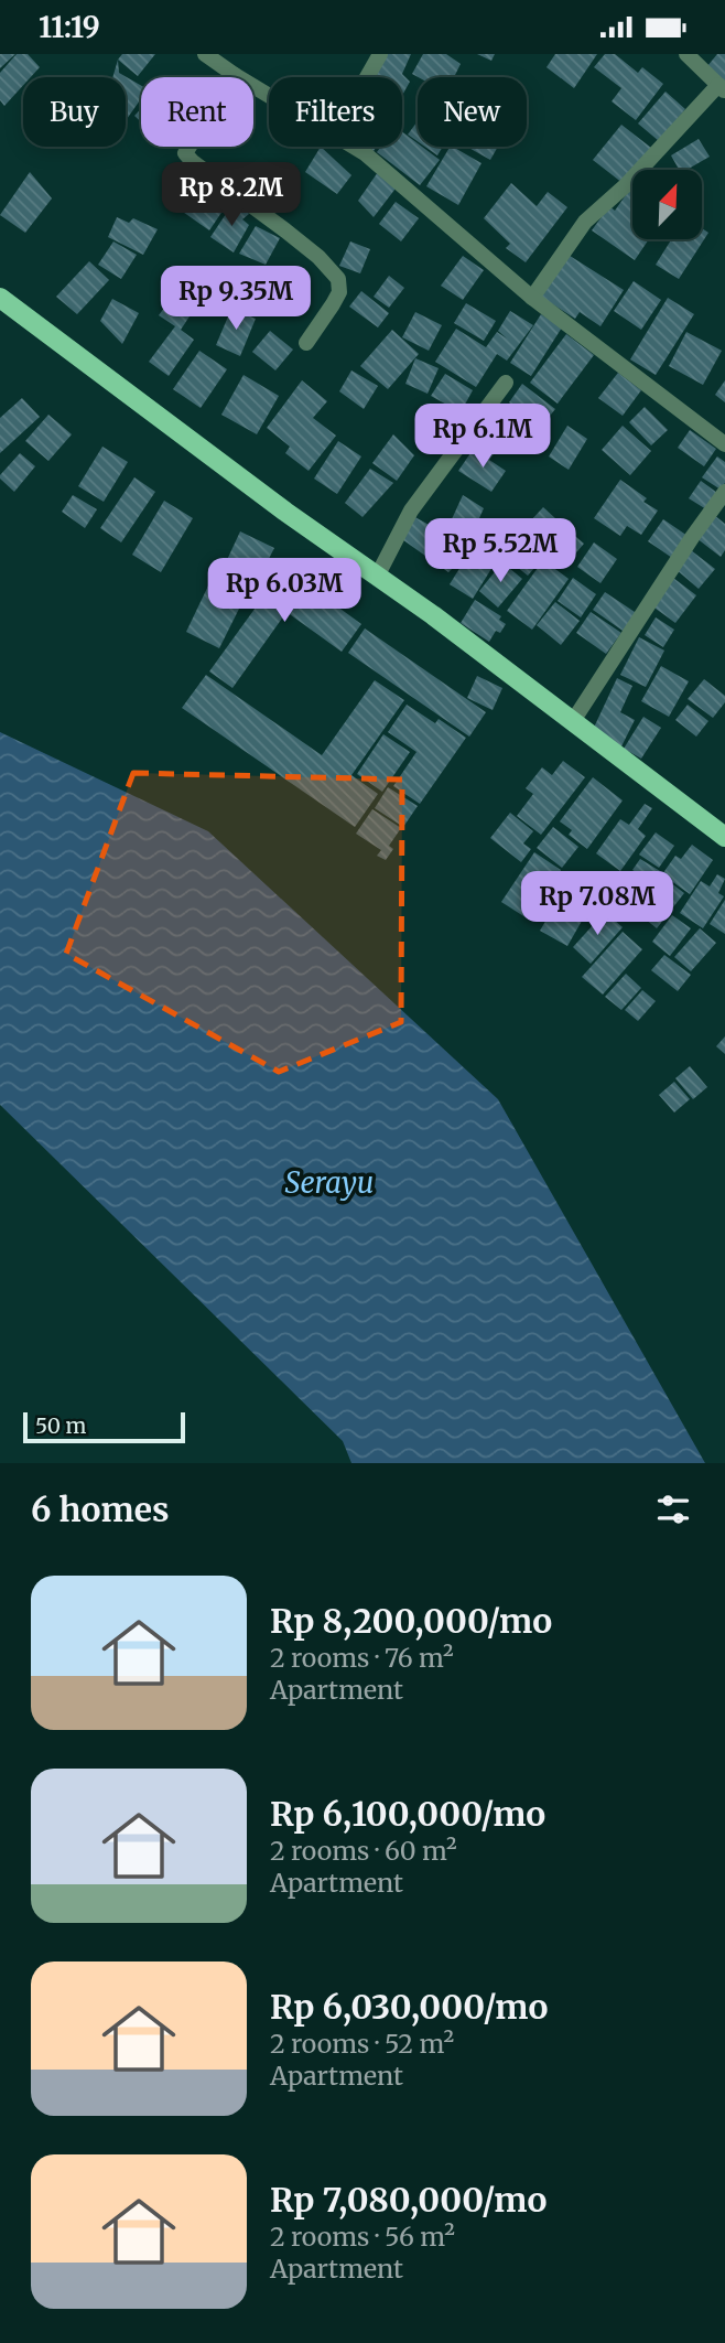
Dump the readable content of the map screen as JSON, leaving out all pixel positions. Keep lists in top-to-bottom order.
{
  "water": ["Serayu"],
  "scale_bar": "50 m",
  "north": "top right",
  "page": {
    "status": "11:19",
    "chip": [
      "Buy",
      "Rent",
      "Filters",
      "New"
    ],
    "price": [
      "Rp 8.2M",
      "Rp 9.35M",
      "Rp 6.1M",
      "Rp 5.52M",
      "Rp 6.03M",
      "Rp 7.08M"
    ],
    "scale": "50 m",
    "heading": "6 homes",
    "list": [
      {
        "name": "Rp 8,200,000/mo",
        "note": "2 rooms · 76 m² · Apartment"
      },
      {
        "name": "Rp 6,100,000/mo",
        "note": "2 rooms · 60 m² · Apartment"
      },
      {
        "name": "Rp 6,030,000/mo",
        "note": "2 rooms · 52 m² · Apartment"
      },
      {
        "name": "Rp 7,080,000/mo",
        "note": "2 rooms · 56 m² · Apartment"
      }
    ]
  }
}
